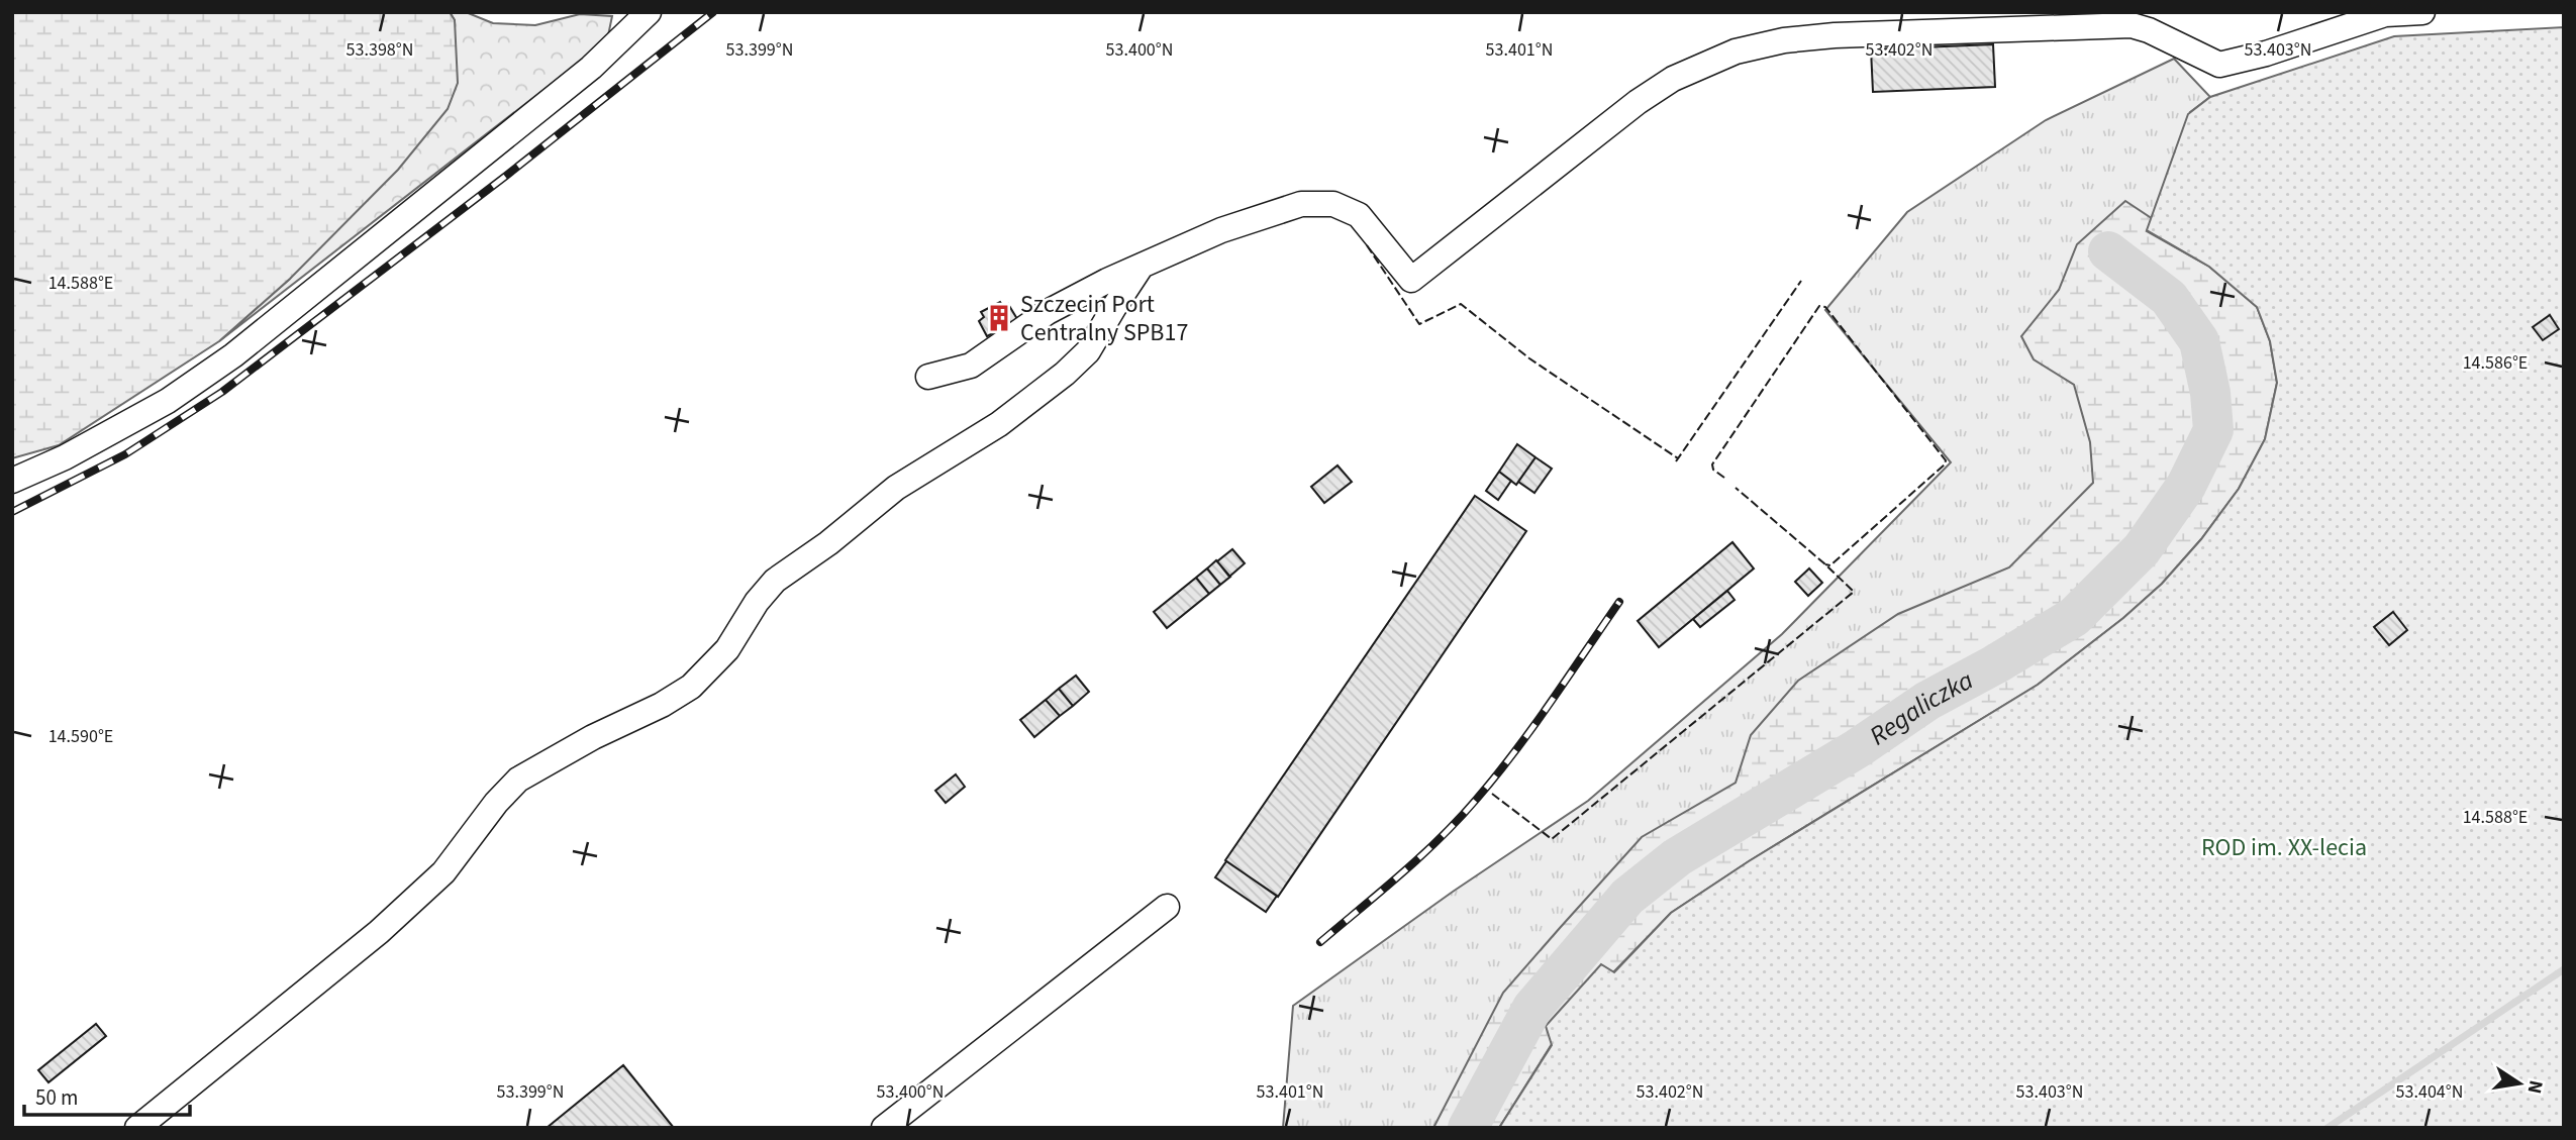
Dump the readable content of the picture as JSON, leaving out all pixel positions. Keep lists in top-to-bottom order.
{
  "water": ["Regaliczka"],
  "parks": ["ROD im. XX-lecia"],
  "places": {
    "building": ["Szczecin Port Centralny SPB17"]
  },
  "scale_bar": "50 m",
  "north": "right",
  "coordinates": [
    "53.398°N",
    "53.399°N",
    "53.400°N",
    "53.401°N",
    "53.402°N",
    "53.403°N",
    "14.588°E",
    "14.586°E",
    "14.590°E",
    "53.404°N"
  ]
}
